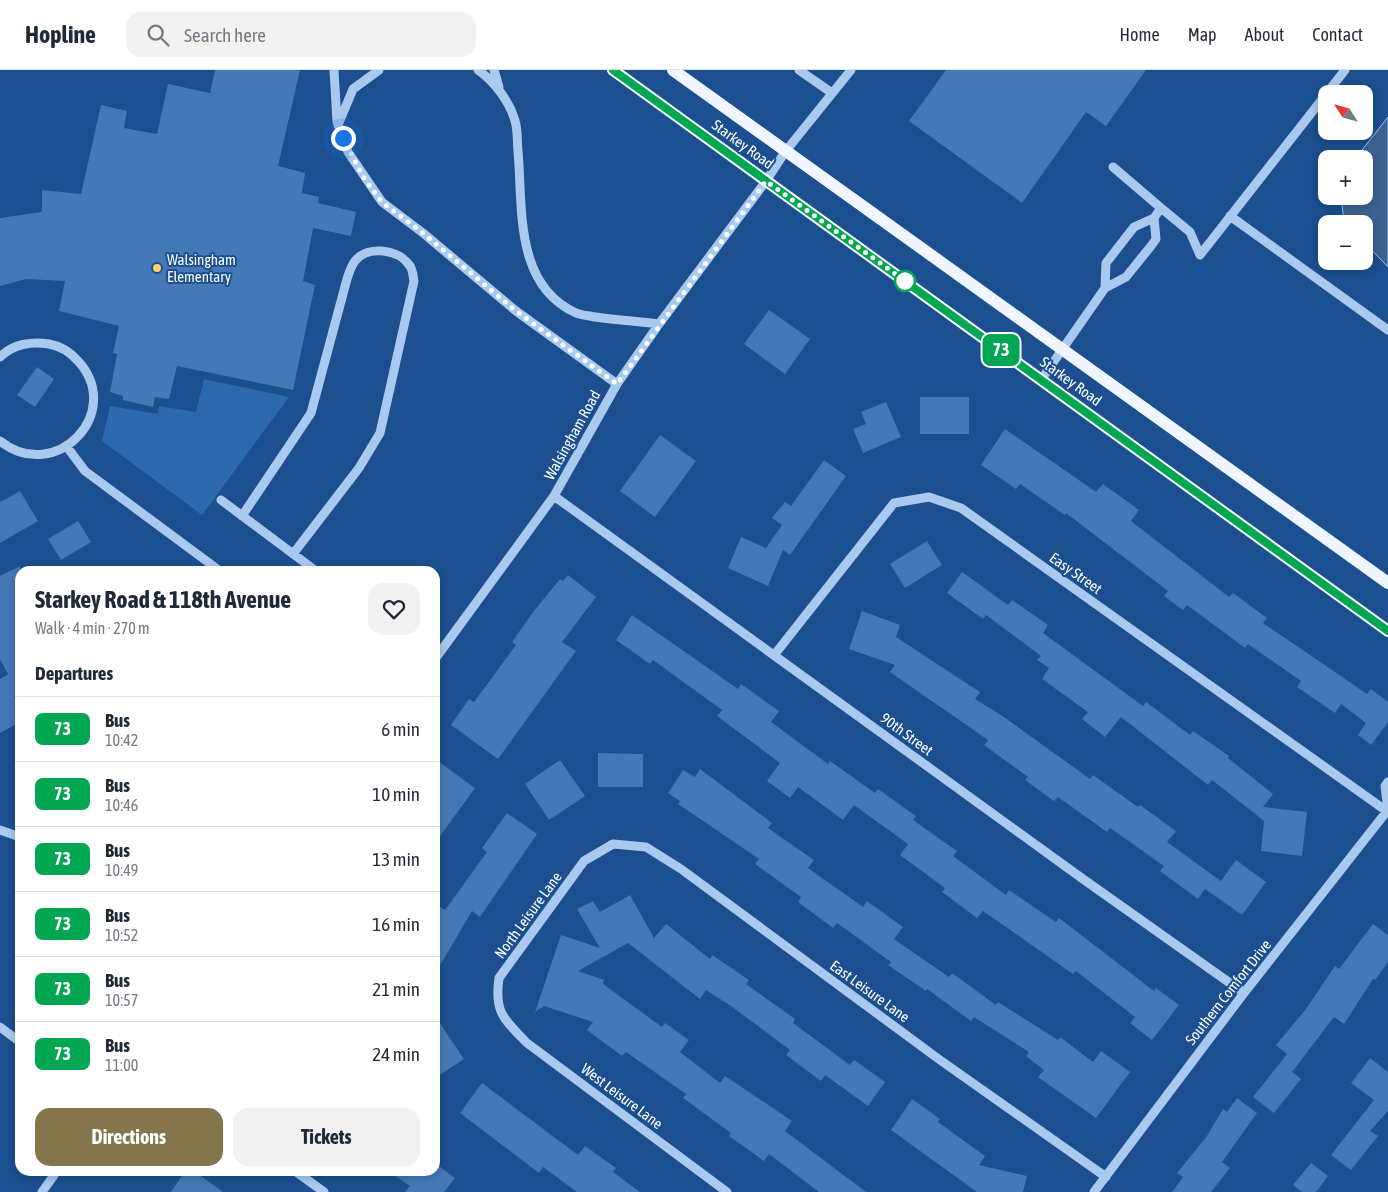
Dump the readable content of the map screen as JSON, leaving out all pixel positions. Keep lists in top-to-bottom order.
{
  "streets": {
    "main road": ["Starkey Road"],
    "street": [
      "Walsingham Road",
      "Easy Street",
      "90th Street",
      "North Leisure Lane",
      "East Leisure Lane",
      "Southern Comfort Drive",
      "West Leisure Lane"
    ]
  },
  "crossings": [
    ["Starkey Road", "Walsingham Road"],
    ["Walsingham Road", "90th Street"],
    ["Easy Street", "90th Street"],
    ["Easy Street", "Southern Comfort Drive"],
    ["90th Street", "Southern Comfort Drive"],
    ["North Leisure Lane", "East Leisure Lane"],
    ["North Leisure Lane", "West Leisure Lane"],
    ["East Leisure Lane", "Southern Comfort Drive"]
  ],
  "places": ["Walsingham Elementary"],
  "lines": ["bus line 73"],
  "north": "top left",
  "page": {
    "header": "Hopline",
    "search": "Search here",
    "nav": [
      "Home",
      "Map",
      "About",
      "Contact"
    ],
    "on_map": "73",
    "map_buttons": ["+", "−"],
    "heading": [
      ["Starkey Road & 118th Avenue", "Walk · 4 min · 270 m"],
      "Departures"
    ],
    "list": [
      {
        "mark": "73",
        "name": "Bus",
        "note": "10:42",
        "value": "6 min"
      },
      {
        "mark": "73",
        "name": "Bus",
        "note": "10:46",
        "value": "10 min"
      },
      {
        "mark": "73",
        "name": "Bus",
        "note": "10:49",
        "value": "13 min"
      },
      {
        "mark": "73",
        "name": "Bus",
        "note": "10:52",
        "value": "16 min"
      },
      {
        "mark": "73",
        "name": "Bus",
        "note": "10:57",
        "value": "21 min"
      },
      {
        "mark": "73",
        "name": "Bus",
        "note": "11:00",
        "value": "24 min"
      }
    ],
    "buttons": ["Directions", "Tickets"]
  }
}
